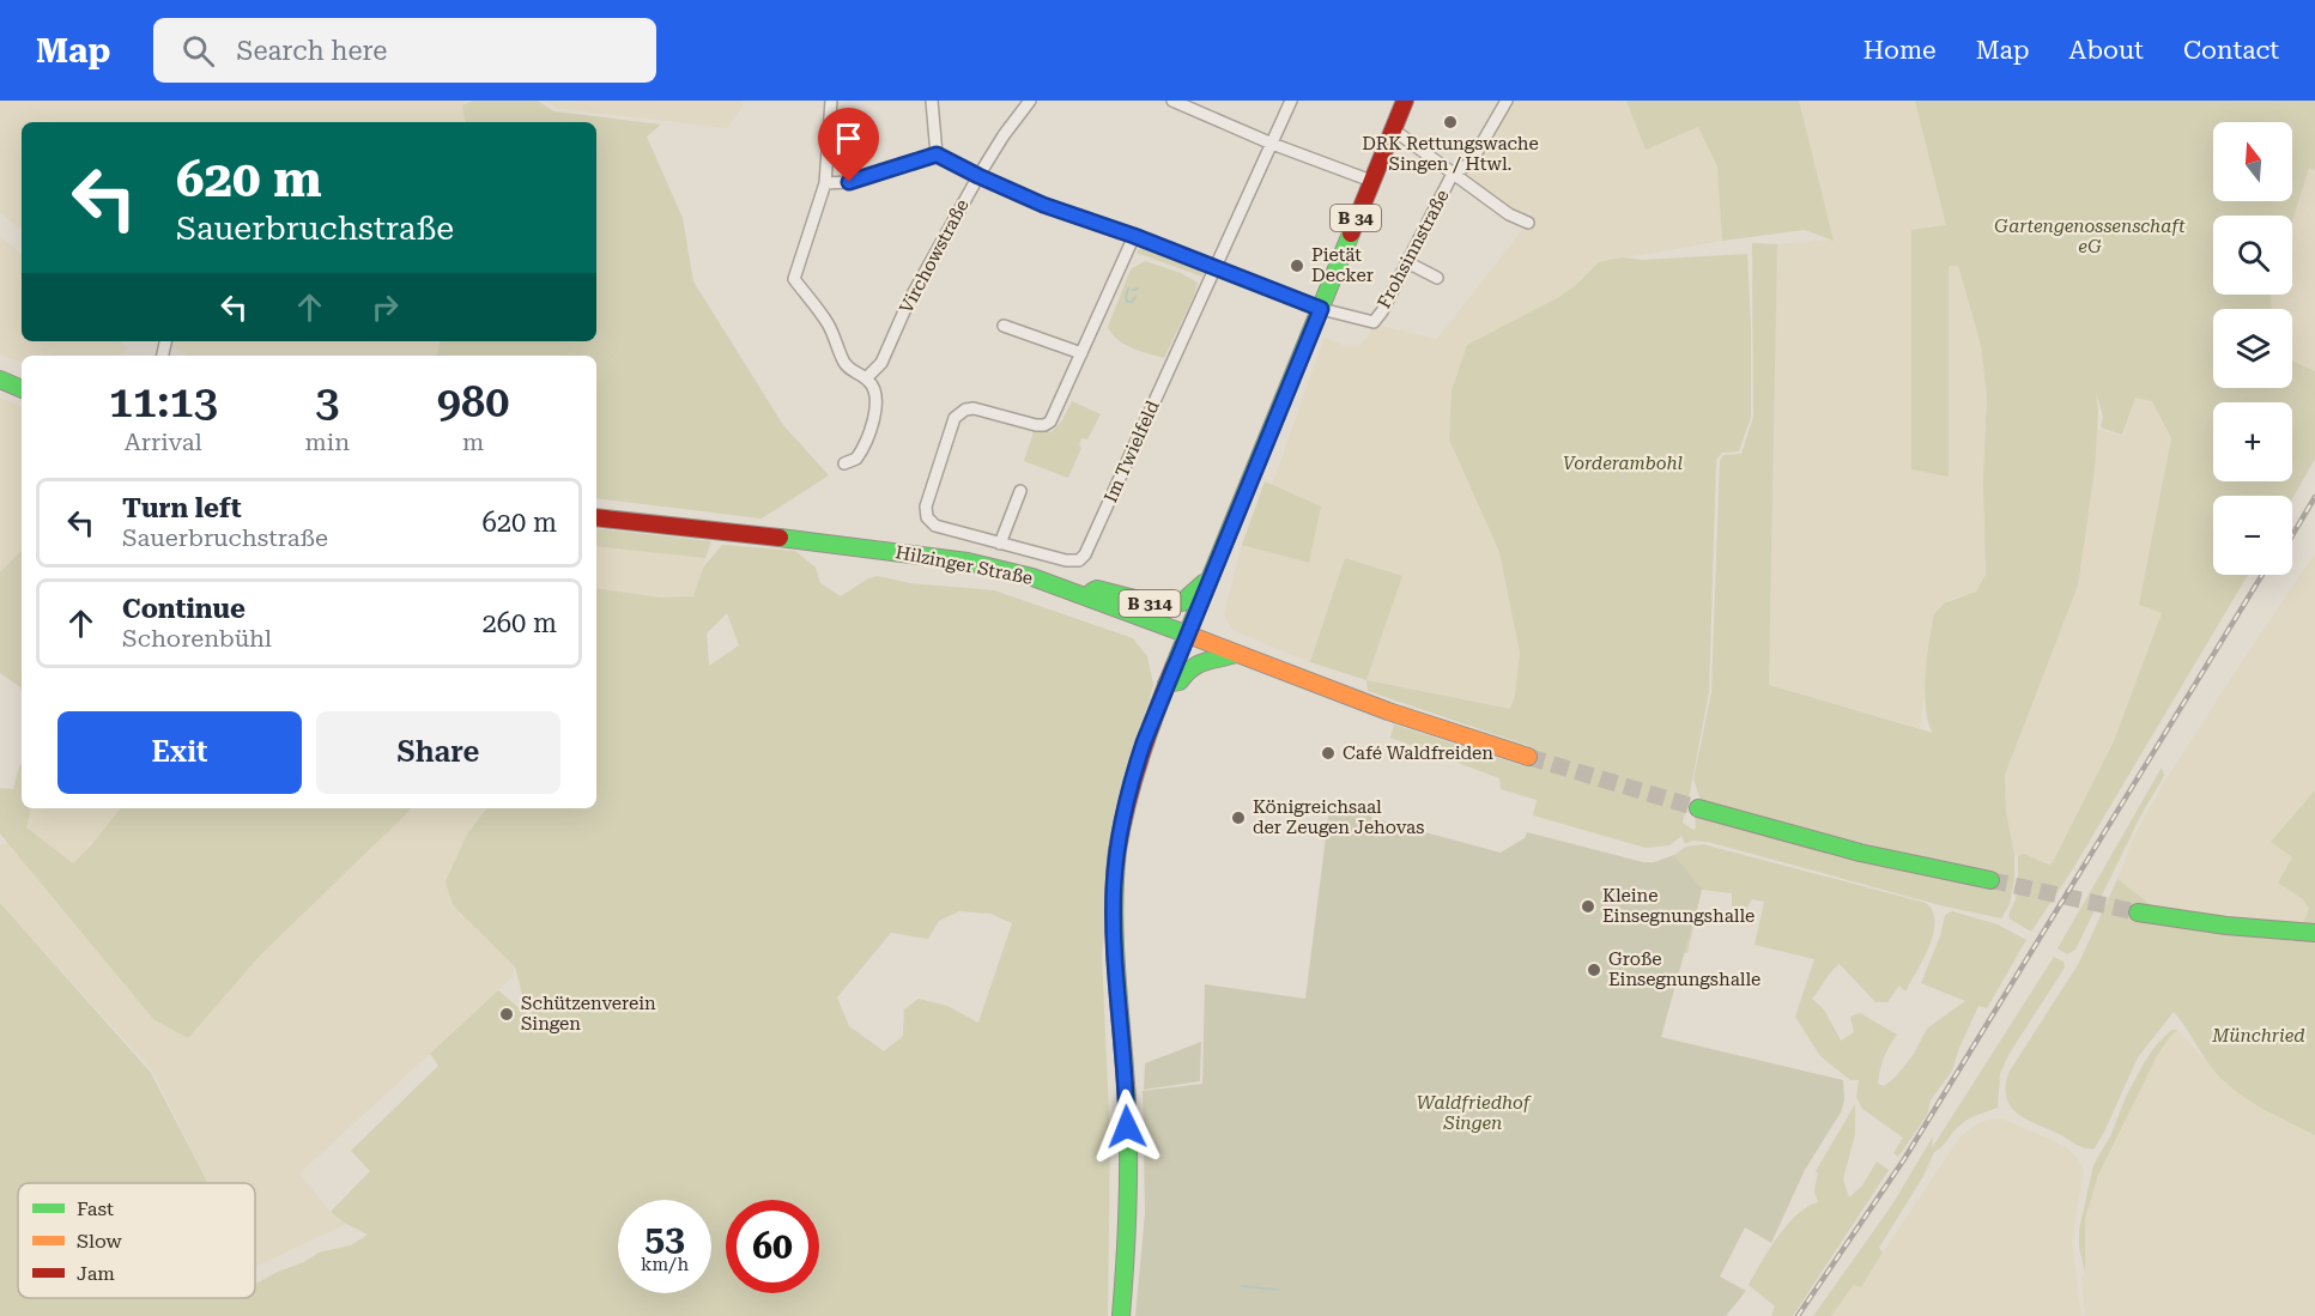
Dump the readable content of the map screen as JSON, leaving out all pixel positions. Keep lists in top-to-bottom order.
{
  "streets": {
    "main road": ["B 34", "Hilzinger Straße", "B 314"],
    "street": ["Frohsinnstraße", "Virchowstraße", "Im Twielfeld"]
  },
  "crossings": [
    ["B 34", "Frohsinnstraße"],
    ["B 34", "Hilzinger Straße"],
    ["B 34", "B 314"],
    ["Hilzinger Straße", "B 314"]
  ],
  "parks": [
    "Gartengenossenschaft eG",
    "Vorderambohl",
    "Münchried",
    "Waldfriedhof Singen"
  ],
  "places": [
    "DRK Rettungswache Singen / Htwl.",
    "Pietät Decker",
    "Café Waldfreiden",
    "Königreichsaal der Zeugen Jehovas",
    "Kleine Einsegnungshalle",
    "Große Einsegnungshalle",
    "Schützenverein Singen"
  ],
  "legend": ["Fast", "Slow", "Jam"],
  "north": "top",
  "page": {
    "header": "Map",
    "search": "Search here",
    "nav": [
      "Home",
      "Map",
      "About",
      "Contact"
    ],
    "map_buttons": ["+", "−"],
    "turn": ["620 m", "Sauerbruchstraße"],
    "eta": [
      "11:13",
      "Arrival",
      "3",
      "min",
      "980",
      "m"
    ],
    "list": [
      {
        "name": "Turn left",
        "note": "Sauerbruchstraße",
        "value": "620 m"
      },
      {
        "name": "Continue",
        "note": "Schorenbühl",
        "value": "260 m"
      }
    ],
    "buttons": ["Exit", "Share"],
    "speed": "53 km/h",
    "limit": "60"
  }
}
